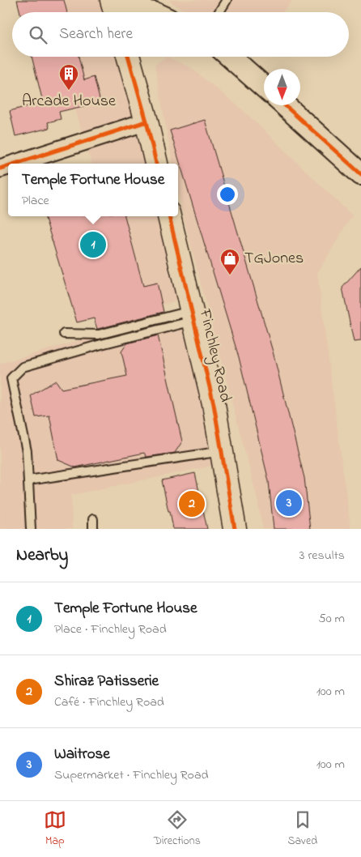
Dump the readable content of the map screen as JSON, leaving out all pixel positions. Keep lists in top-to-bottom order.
{
  "streets": {
    "main road": ["Finchley Road"]
  },
  "places": {
    "building": ["Arcade House"],
    "shop": ["TGJones"]
  },
  "north": "bottom",
  "page": {
    "search": "Search here",
    "popup": ["Temple Fortune House", "Place"],
    "pins": ["1", "3", "2"],
    "heading": ["Nearby", "3 results"],
    "list": [
      {
        "mark": "1",
        "name": "Temple Fortune House",
        "note": "Place · Finchley Road",
        "value": "50 m"
      },
      {
        "mark": "2",
        "name": "Shiraz Patisserie",
        "note": "Café · Finchley Road",
        "value": "100 m"
      },
      {
        "mark": "3",
        "name": "Waitrose",
        "note": "Supermarket · Finchley Road",
        "value": "100 m"
      }
    ],
    "nav": ["Map", "Directions", "Saved"]
  }
}
